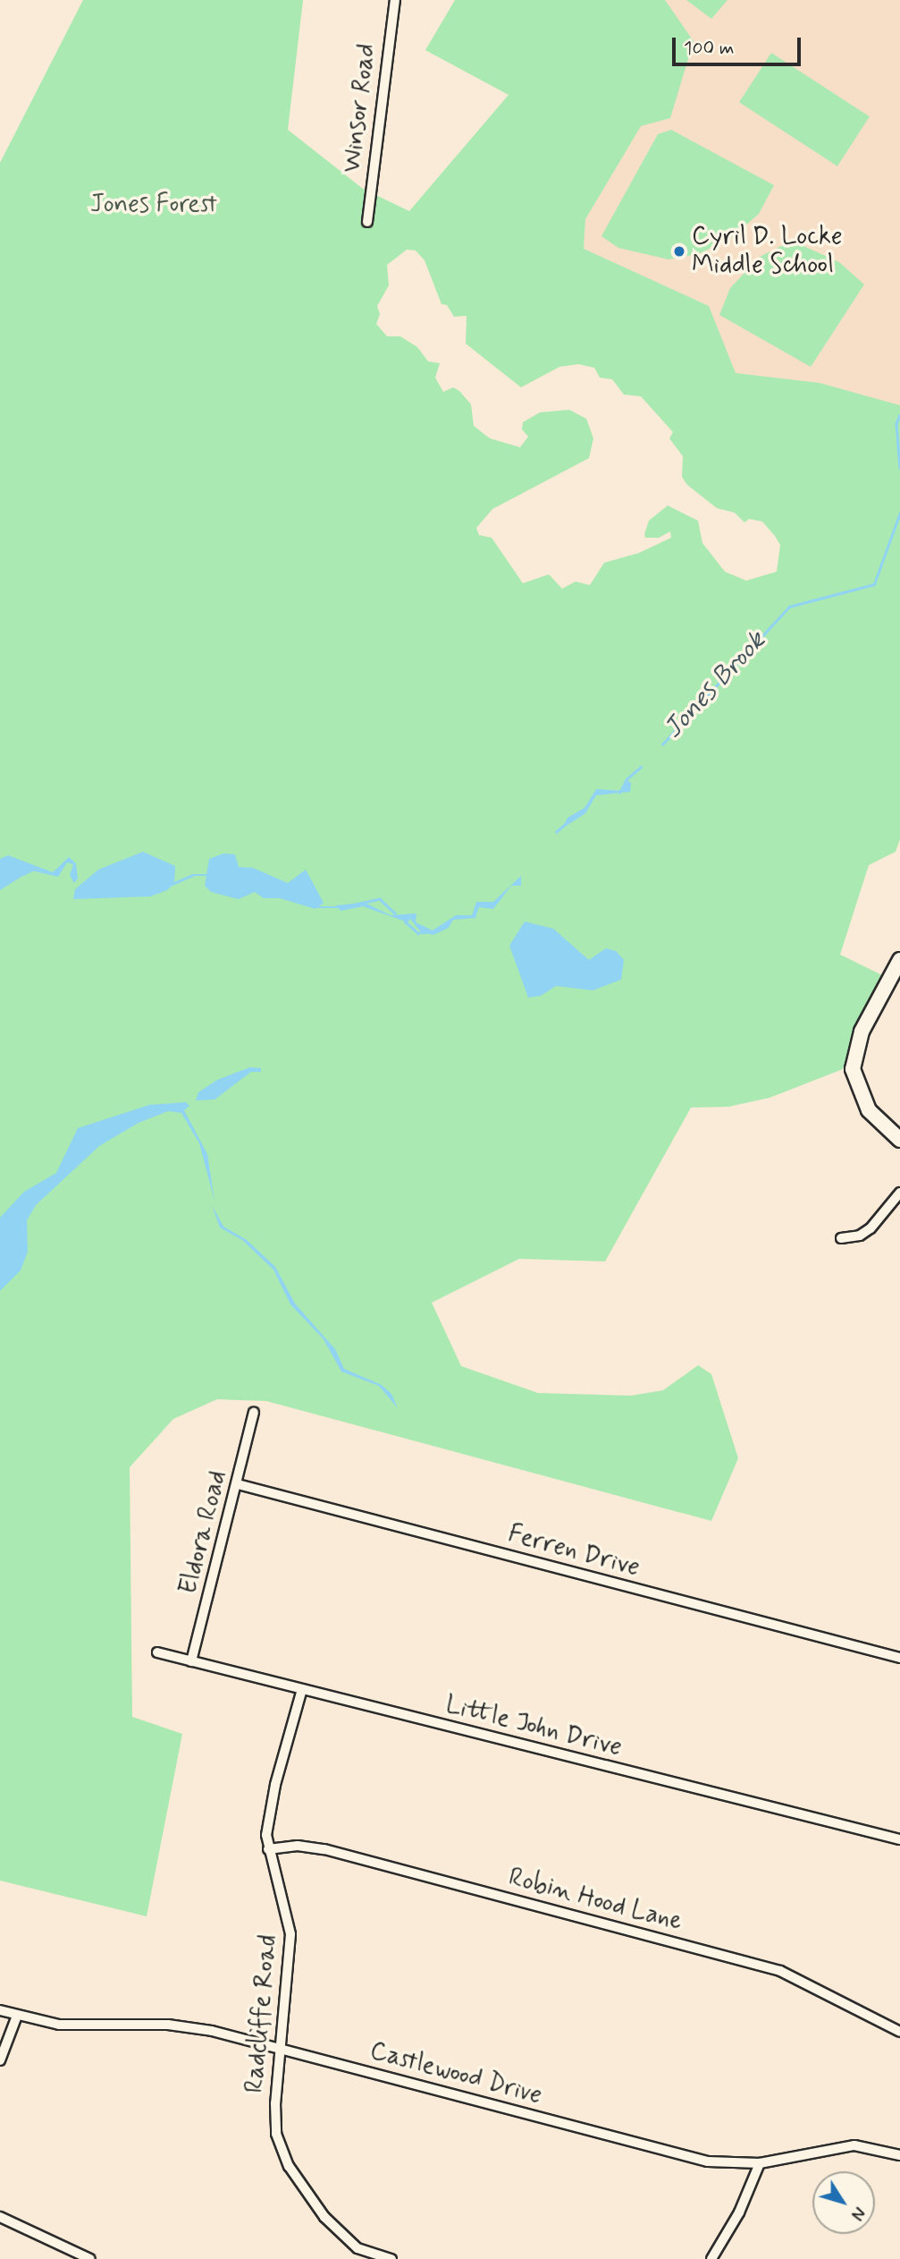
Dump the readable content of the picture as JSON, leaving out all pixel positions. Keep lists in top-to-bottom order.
{
  "streets": {
    "street": [
      "Winsor Road",
      "Eldora Road",
      "Ferren Drive",
      "Little John Drive",
      "Robin Hood Lane",
      "Radcliffe Road",
      "Castlewood Drive"
    ]
  },
  "crossings": [
    ["Eldora Road", "Ferren Drive"],
    ["Eldora Road", "Little John Drive"],
    ["Little John Drive", "Radcliffe Road"],
    ["Robin Hood Lane", "Radcliffe Road"],
    ["Radcliffe Road", "Castlewood Drive"]
  ],
  "water": ["Jones Brook"],
  "parks": ["Jones Forest"],
  "places": ["Cyril D. Locke Middle School"],
  "scale_bar": "100 m",
  "north": "bottom right"
}
